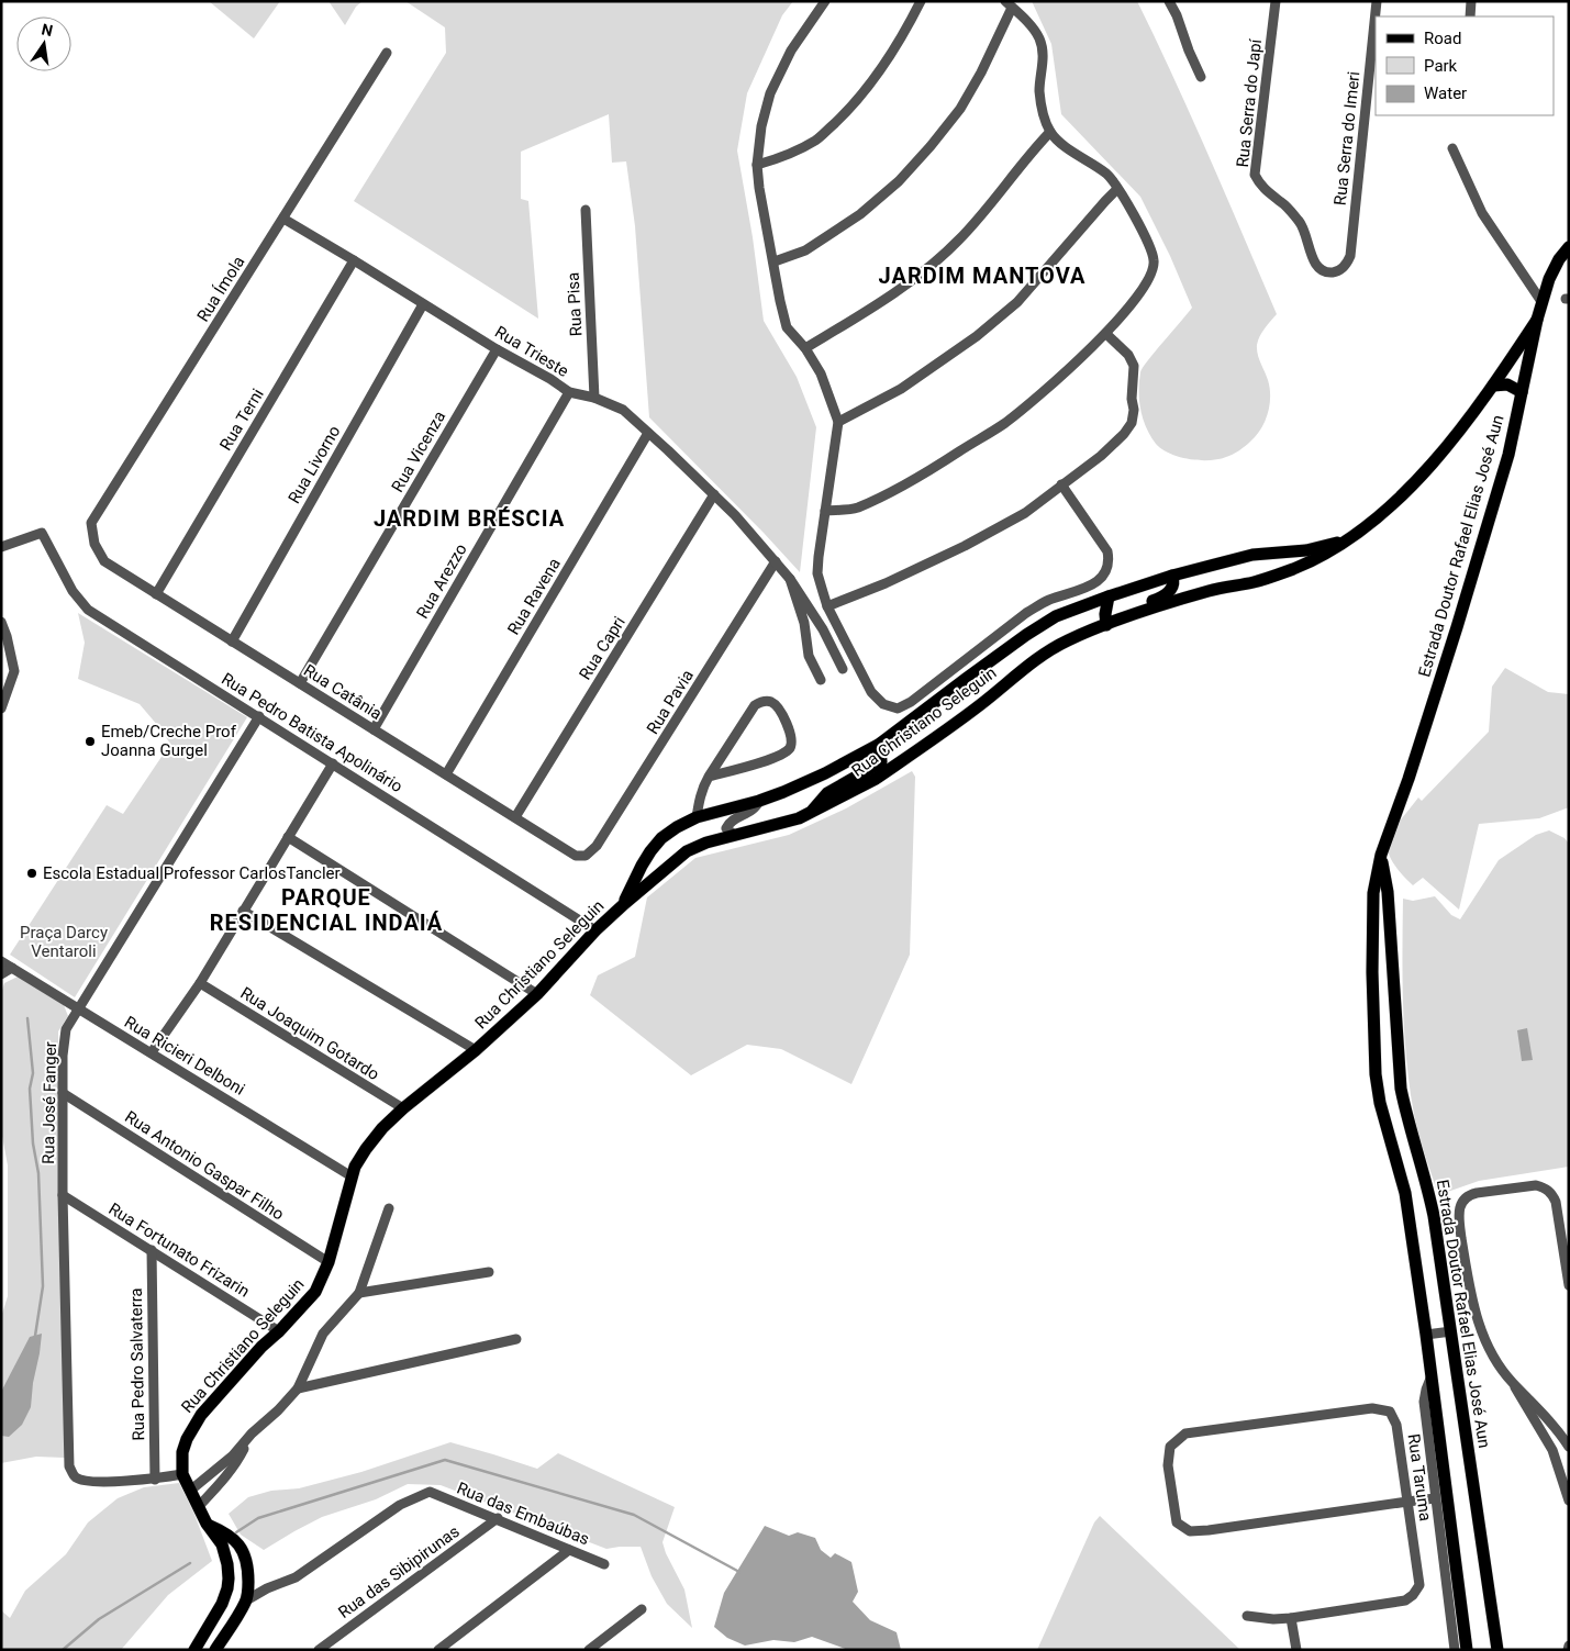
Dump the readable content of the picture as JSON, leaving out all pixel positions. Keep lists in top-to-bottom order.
{
  "streets": {
    "main road": ["Estrada Doutor Rafael Elias José Aun", "Rua Christiano Seleguin"],
    "street": [
      "Rua Serra do Japí",
      "Rua Serra do Imeri",
      "Rua Ímola",
      "Rua Pisa",
      "Rua Trieste",
      "Rua Terni",
      "Rua Vicenza",
      "Rua Livorno",
      "Rua Arezzo",
      "Rua Ravena",
      "Rua Capri",
      "Rua Catânia",
      "Rua Pavia",
      "Rua Pedro Batista Apolinário",
      "Rua Joaquim Gotardo",
      "Rua Ricieri Delboni",
      "Rua José Fanger",
      "Rua Antonio Gaspar Filho",
      "Rua Fortunato Frizarin",
      "Rua Pedro Salvaterra",
      "Rua Taruma",
      "Rua das Embaúbas",
      "Rua das Sibipirunas"
    ]
  },
  "crossings": [
    ["Rua Serra do Japí", "Rua Serra do Imeri"],
    ["Rua Ímola", "Rua Trieste"],
    ["Rua Ímola", "Rua Catânia"],
    ["Rua Pisa", "Rua Trieste"],
    ["Rua Trieste", "Rua Terni"],
    ["Rua Trieste", "Rua Vicenza"],
    ["Rua Trieste", "Rua Livorno"],
    ["Rua Trieste", "Rua Arezzo"],
    ["Rua Trieste", "Rua Ravena"],
    ["Rua Trieste", "Rua Capri"],
    ["Rua Trieste", "Rua Pavia"],
    ["Rua Terni", "Rua Catânia"],
    ["Rua Vicenza", "Rua Catânia"],
    ["Rua Livorno", "Rua Catânia"],
    ["Estrada Doutor Rafael Elias José Aun", "Rua Christiano Seleguin"],
    ["Rua Arezzo", "Rua Catânia"],
    ["Rua Ravena", "Rua Catânia"],
    ["Rua Capri", "Rua Catânia"],
    ["Rua Catânia", "Rua Pavia"],
    ["Rua Christiano Seleguin", "Rua Pedro Batista Apolinário"],
    ["Rua Christiano Seleguin", "Rua Joaquim Gotardo"],
    ["Rua Christiano Seleguin", "Rua Ricieri Delboni"],
    ["Rua Christiano Seleguin", "Rua Antonio Gaspar Filho"],
    ["Rua Christiano Seleguin", "Rua Fortunato Frizarin"],
    ["Rua Pedro Batista Apolinário", "Rua José Fanger"],
    ["Rua Ricieri Delboni", "Rua José Fanger"],
    ["Rua José Fanger", "Rua Antonio Gaspar Filho"],
    ["Rua José Fanger", "Rua Fortunato Frizarin"],
    ["Rua José Fanger", "Rua Pedro Salvaterra"],
    ["Rua Fortunato Frizarin", "Rua Pedro Salvaterra"],
    ["Rua das Embaúbas", "Rua das Sibipirunas"]
  ],
  "districts": ["JARDIM MANTOVA", "JARDIM BRÉSCIA", "PARQUE RESIDENCIAL INDAIÁ"],
  "parks": ["Praça Darcy Ventaroli"],
  "places": ["Emeb/Creche Prof Joanna Gurgel", "Escola Estadual Professor CarlosTancler"],
  "legend": ["Road", "Park", "Water"],
  "north": "top"
}
